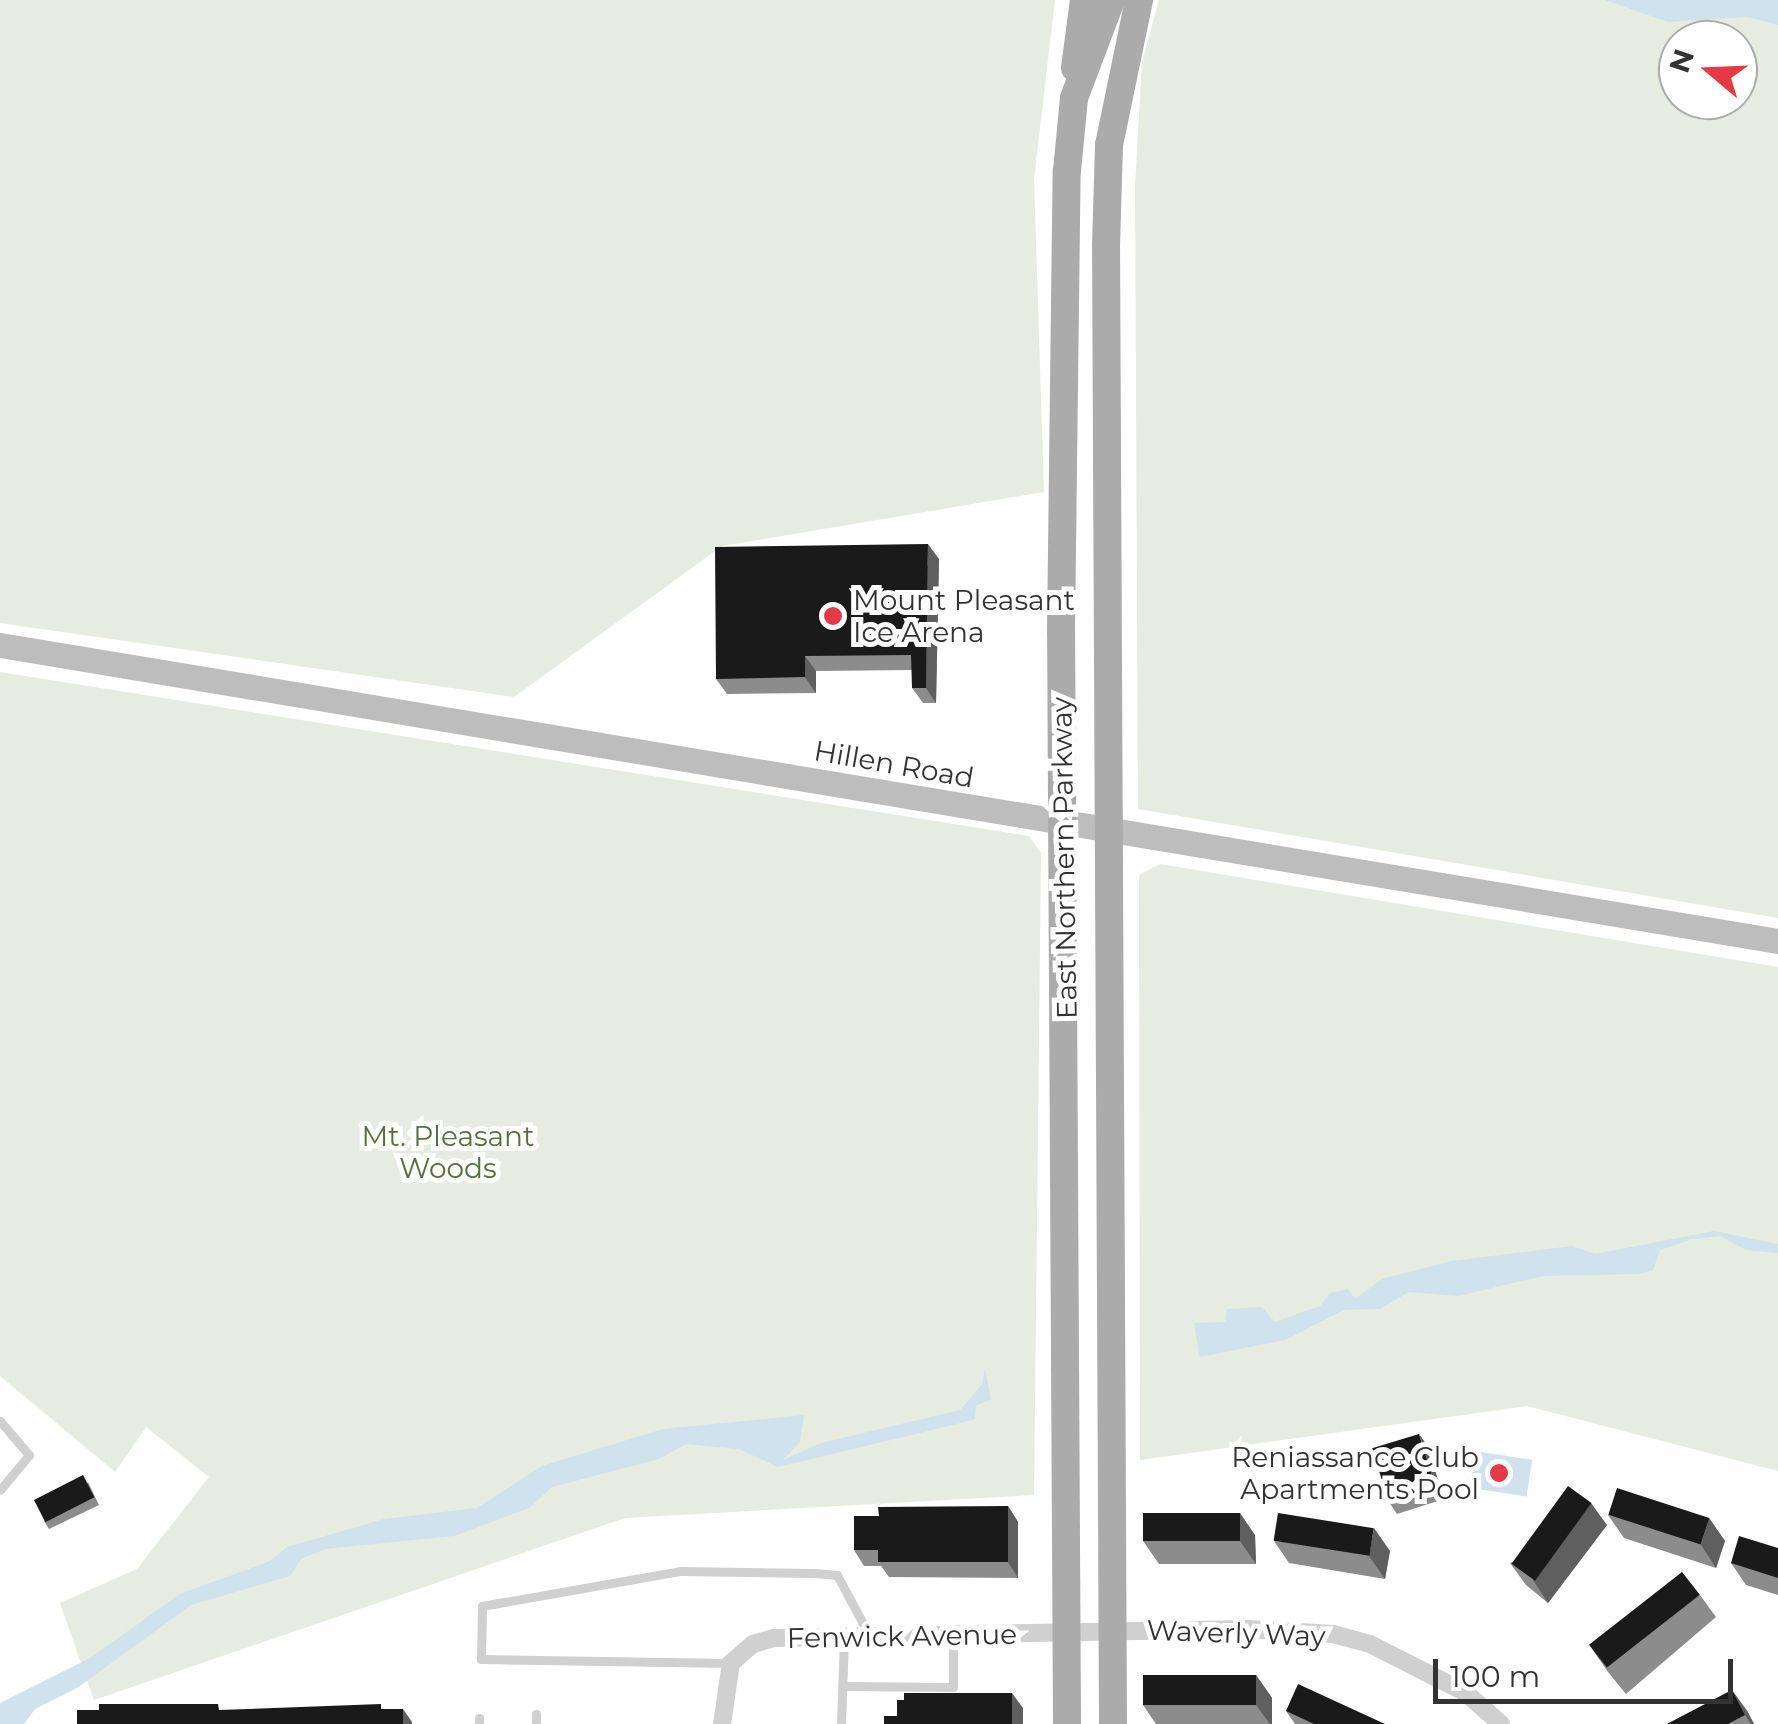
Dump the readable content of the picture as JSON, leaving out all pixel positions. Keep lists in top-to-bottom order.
{
  "streets": {
    "main road": ["East Northern Parkway"],
    "street": ["Hillen Road", "Waverly Way", "Fenwick Avenue"]
  },
  "crossings": [
    ["Hillen Road", "East Northern Parkway"],
    ["East Northern Parkway", "Waverly Way"],
    ["East Northern Parkway", "Fenwick Avenue"],
    ["Waverly Way", "Fenwick Avenue"]
  ],
  "parks": ["Mt. Pleasant Woods"],
  "places": ["Mount Pleasant Ice Arena", "Reniassance Club Apartments Pool"],
  "scale_bar": "100 m",
  "north": "left"
}
